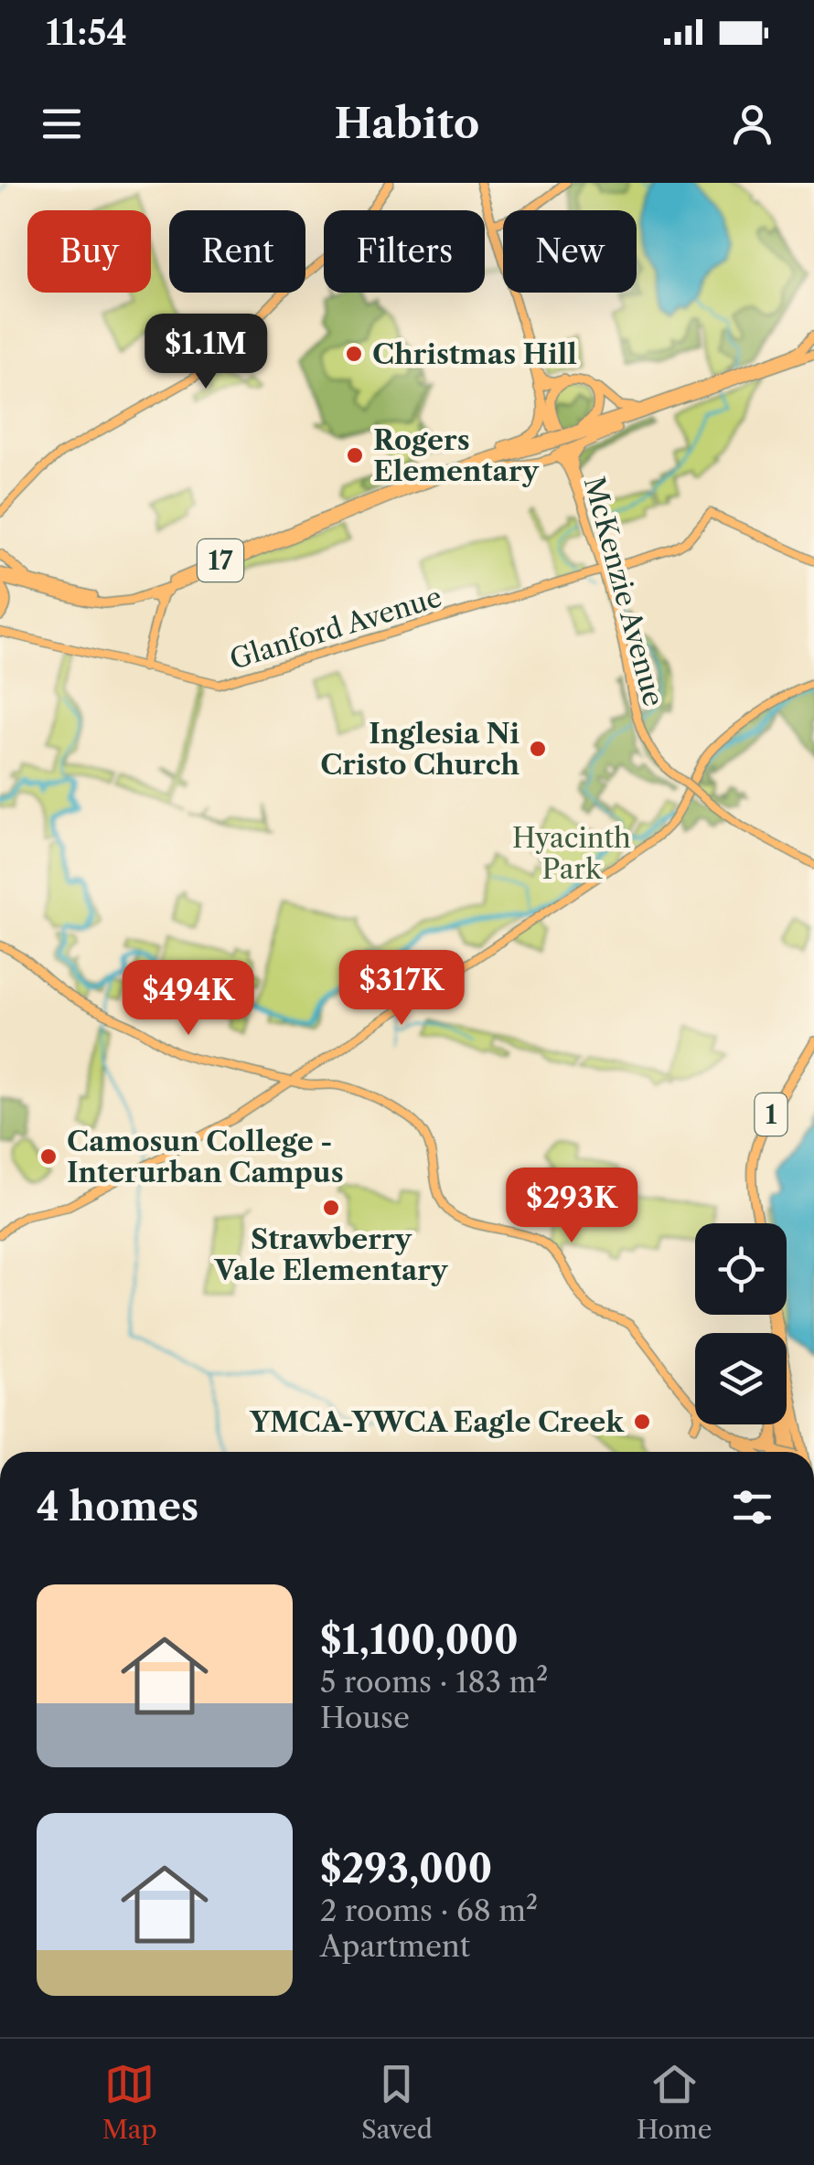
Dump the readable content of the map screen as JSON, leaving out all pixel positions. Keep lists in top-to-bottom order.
{
  "streets": {
    "highway": ["17", "1"],
    "main road": ["McKenzie Avenue", "Glanford Avenue"]
  },
  "crossings": [
    ["McKenzie Avenue", "Glanford Avenue"]
  ],
  "parks": ["Hyacinth Park"],
  "places": [
    "Christmas Hill",
    "Rogers Elementary",
    "Inglesia Ni Cristo Church",
    "Camosun College - Interurban Campus",
    "Strawberry Vale Elementary",
    "YMCA-YWCA Eagle Creek"
  ],
  "page": {
    "status": "11:54",
    "header": "Habito",
    "chip": [
      "Buy",
      "Rent",
      "Filters",
      "New"
    ],
    "price": [
      "$1.1M",
      "$317K",
      "$494K",
      "$293K"
    ],
    "heading": "4 homes",
    "list": [
      {
        "name": "$1,100,000",
        "note": "5 rooms · 183 m² · House"
      },
      {
        "name": "$293,000",
        "note": "2 rooms · 68 m² · Apartment"
      }
    ],
    "tabs": ["Map", "Saved", "Home"]
  }
}
